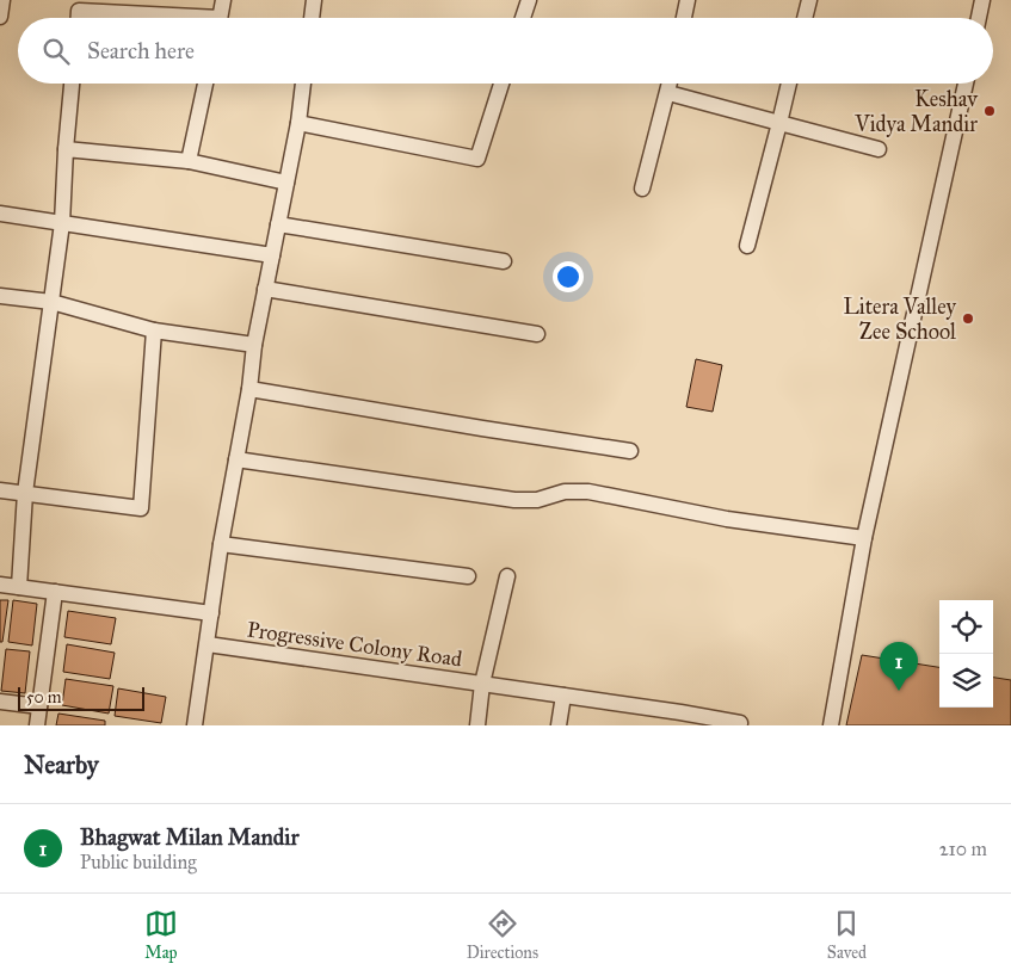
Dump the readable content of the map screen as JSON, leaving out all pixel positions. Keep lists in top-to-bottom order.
{
  "streets": {
    "street": ["Progressive Colony Road"]
  },
  "places": ["Keshav Vidya Mandir", "Litera Valley Zee School"],
  "scale_bar": "50 m",
  "page": {
    "search": "Search here",
    "pins": "1",
    "scale": "50 m",
    "heading": "Nearby",
    "list": [
      {
        "mark": "1",
        "name": "Bhagwat Milan Mandir",
        "note": "Public building",
        "value": "210 m"
      }
    ],
    "nav": ["Map", "Directions", "Saved"]
  }
}
